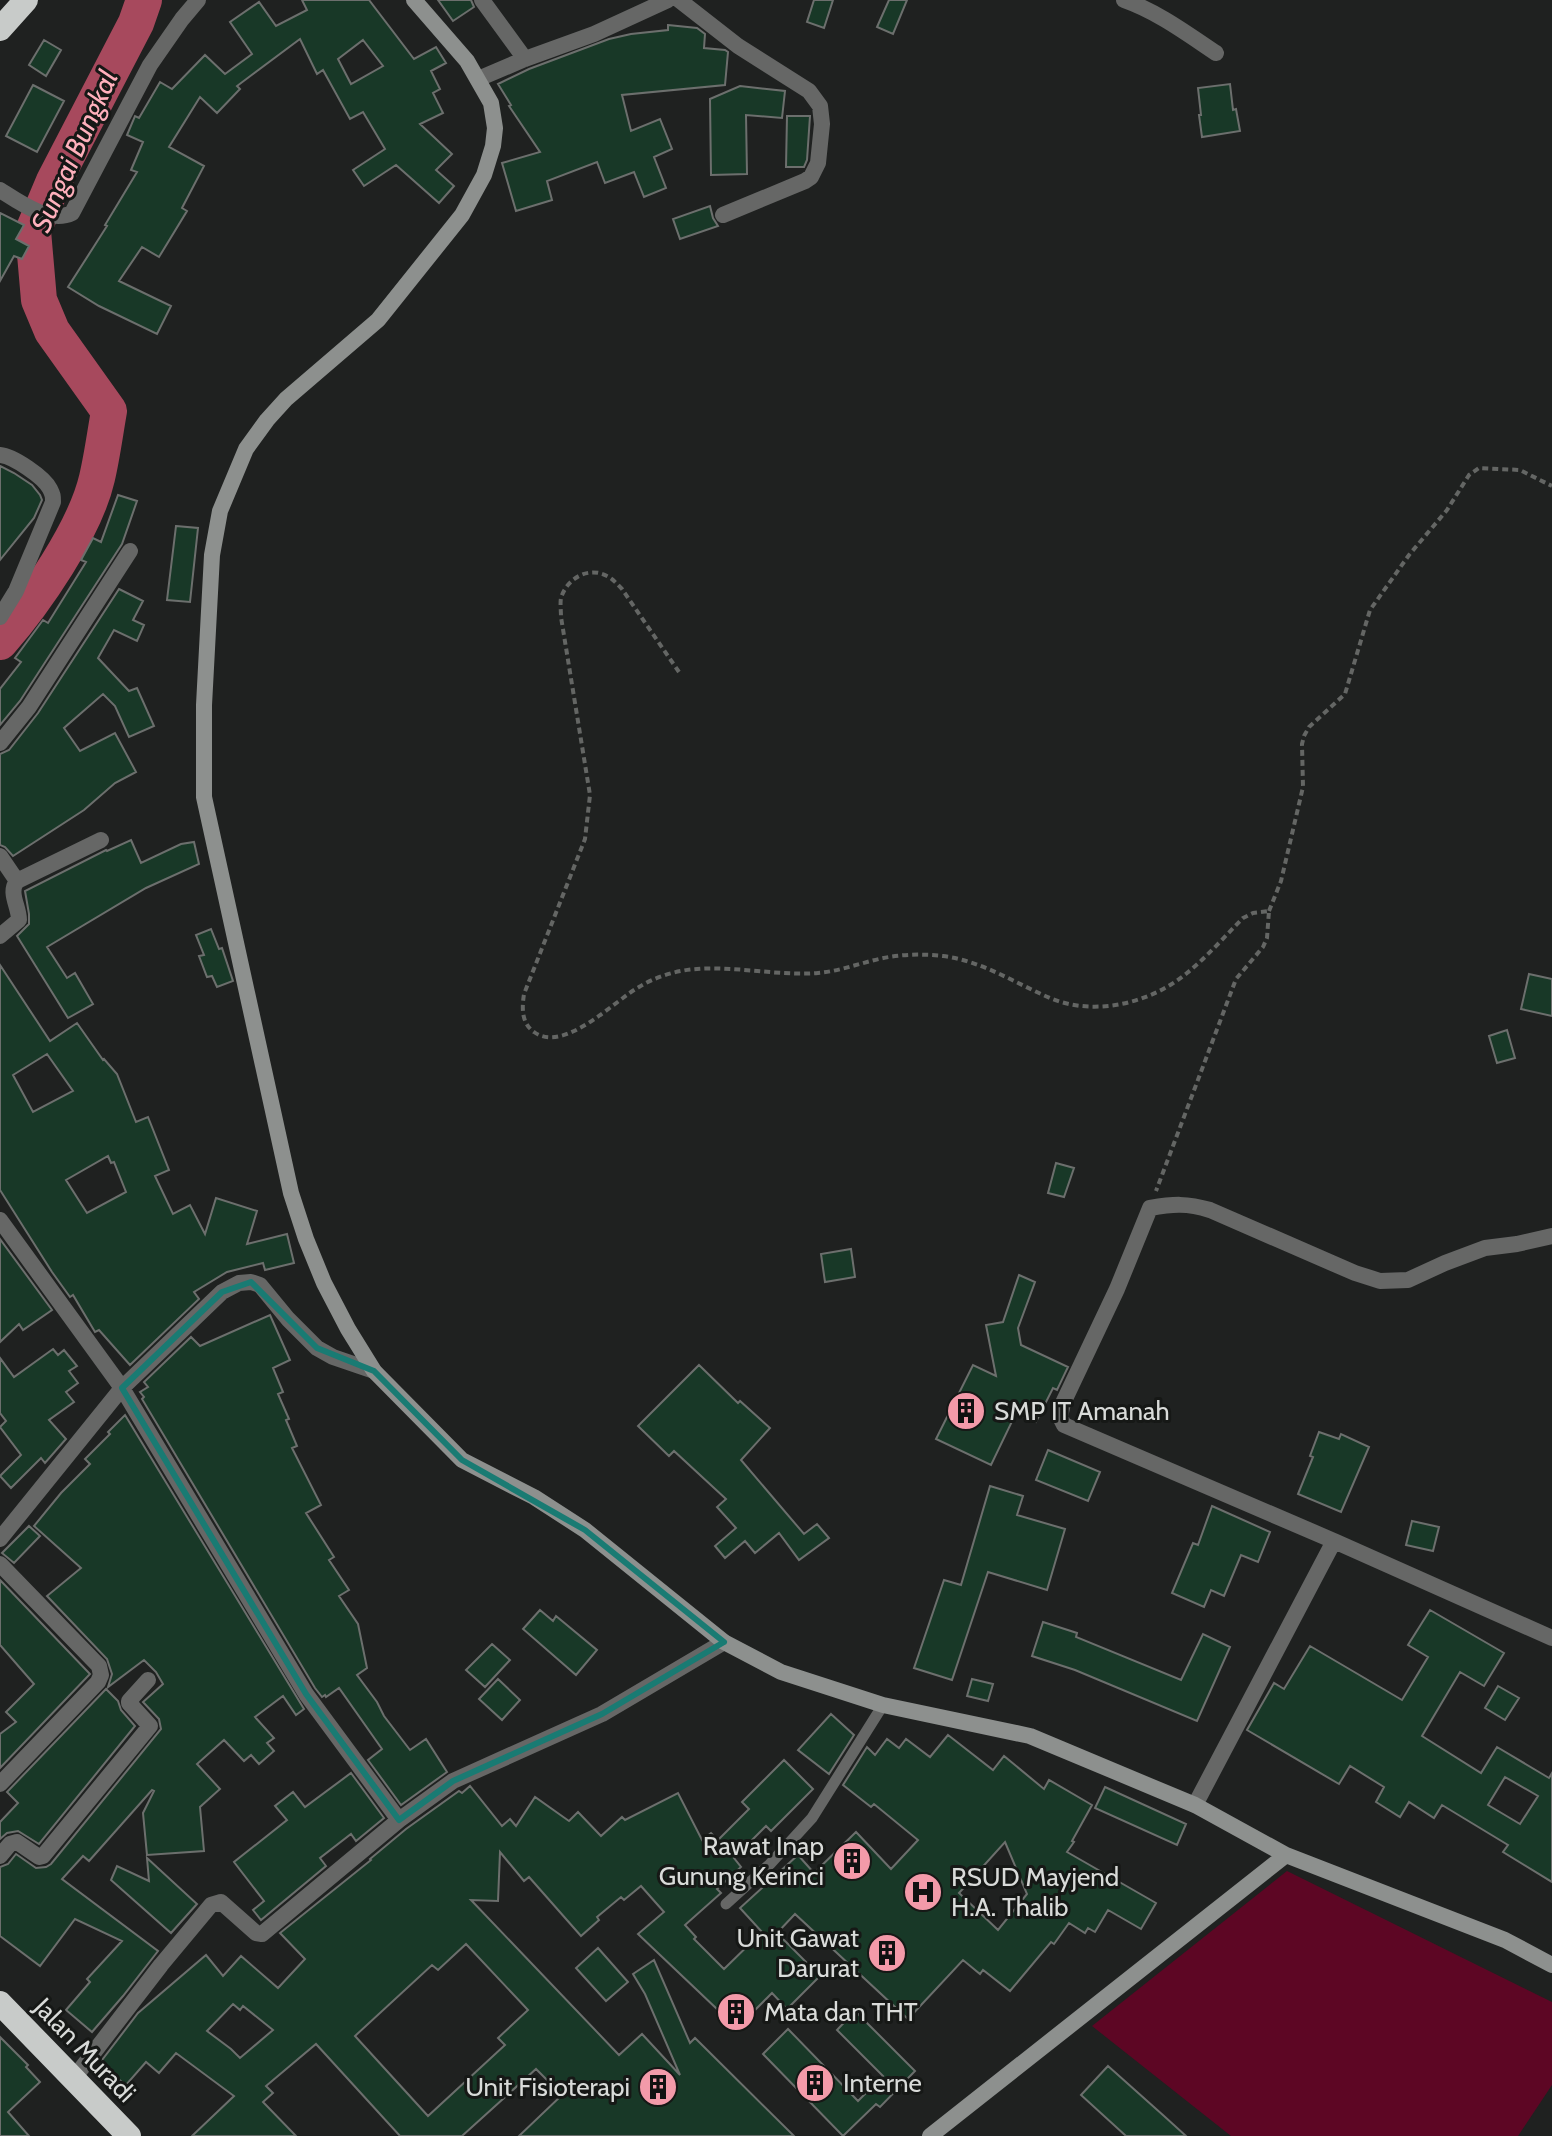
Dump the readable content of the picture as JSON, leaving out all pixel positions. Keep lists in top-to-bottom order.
{
  "streets": {
    "highway": ["Jalan Muradi"]
  },
  "water": ["Sungai Bungkal"],
  "places": {
    "building": [
      "SMP IT Amanah",
      "Rawat Inap Gunung Kerinci",
      "Unit Gawat Darurat",
      "Mata dan THT",
      "Interne",
      "Unit Fisioterapi"
    ],
    "hospital": ["RSUD Mayjend H.A. Thalib"]
  }
}
